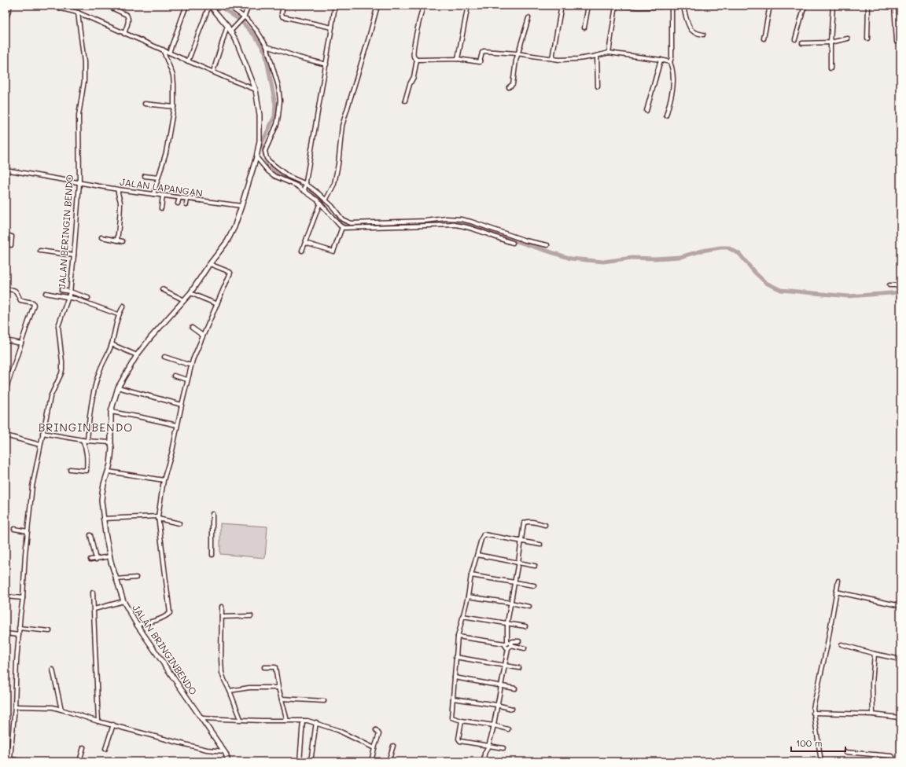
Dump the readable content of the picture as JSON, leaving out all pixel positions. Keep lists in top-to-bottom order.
{
  "streets": {
    "street": ["JALAN LAPANGAN", "JALAN BERINGIN BENDO", "JALAN BRINGINBENDO"]
  },
  "crossings": [
    ["JALAN LAPANGAN", "JALAN BERINGIN BENDO"],
    ["JALAN LAPANGAN", "JALAN BRINGINBENDO"]
  ],
  "districts": ["BRINGINBENDO"],
  "scale_bar": "100 m"
}
